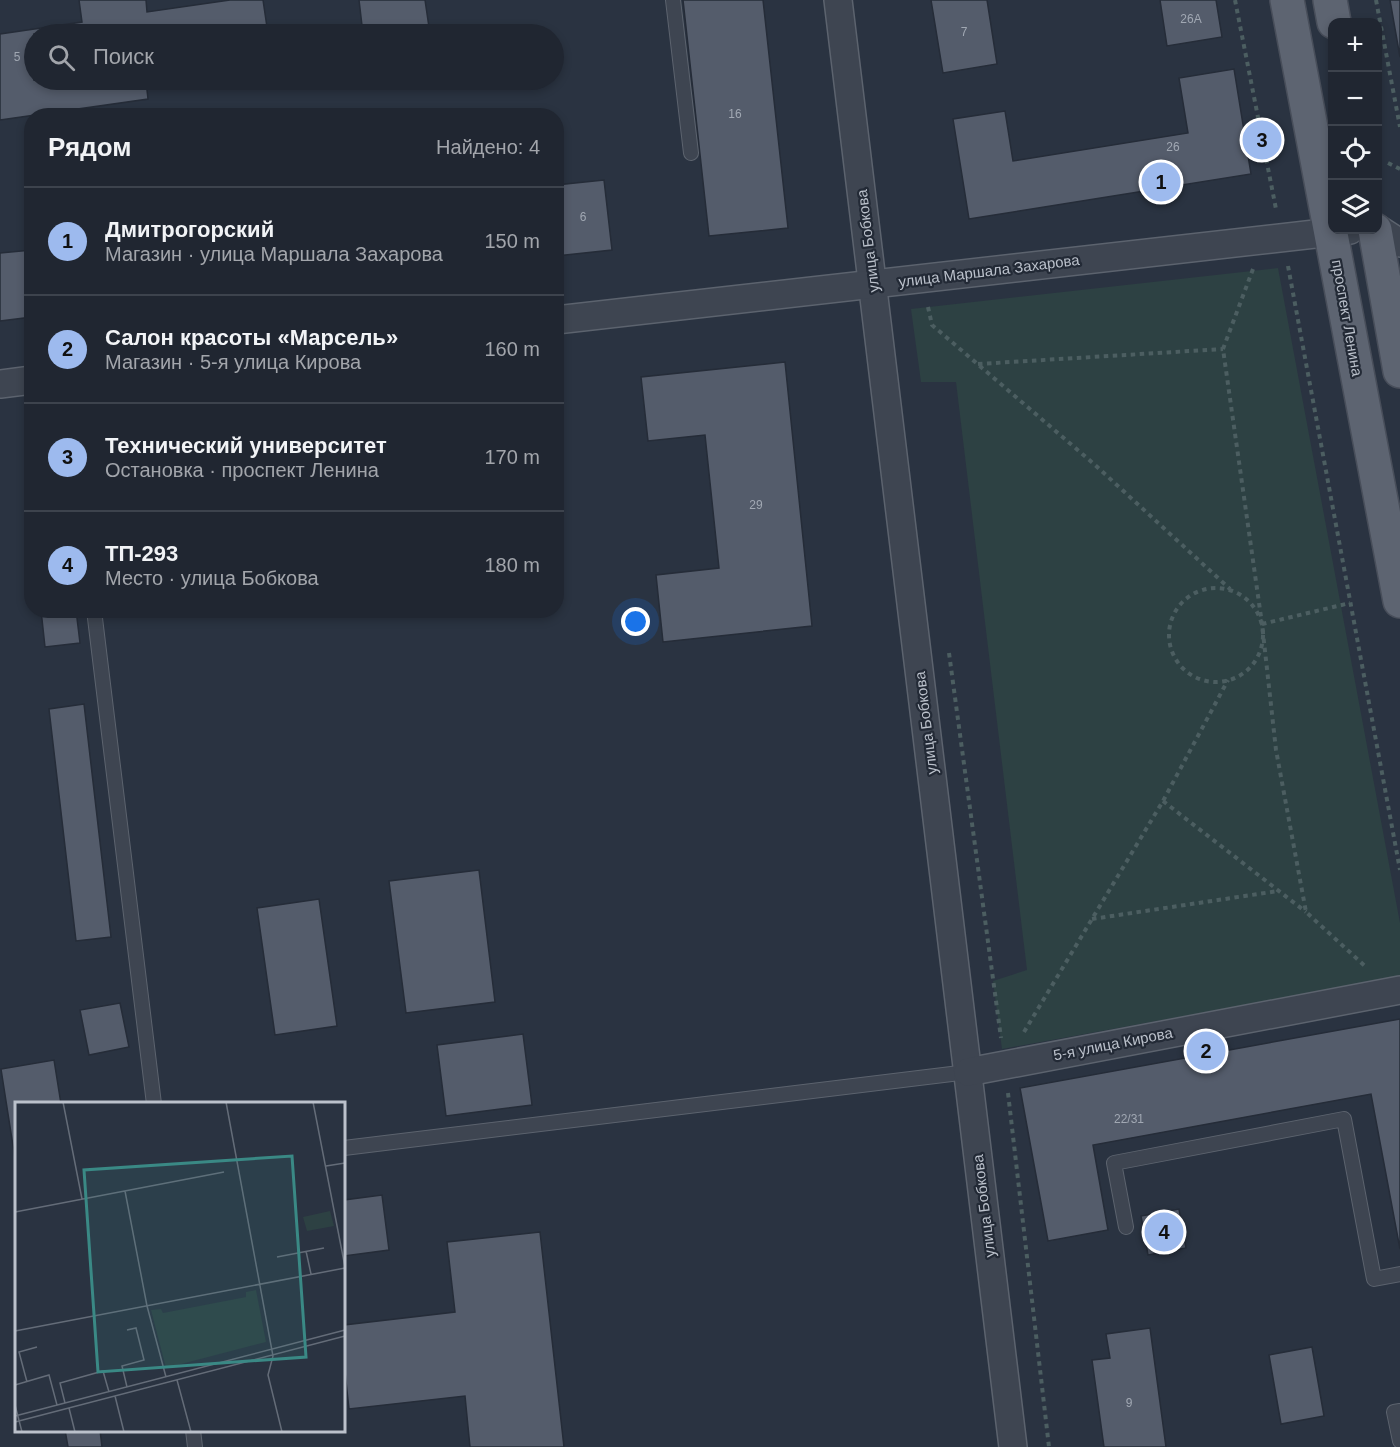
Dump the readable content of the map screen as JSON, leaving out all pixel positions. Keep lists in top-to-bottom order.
{
  "streets": {
    "main road": ["проспект Ленина"],
    "street": ["улица Бобкова", "улица Маршала Захарова", "5-я улица Кирова"]
  },
  "crossings": [
    ["улица Бобкова", "улица Маршала Захарова"],
    ["улица Бобкова", "5-я улица Кирова"]
  ],
  "house_numbers": [
    "26А",
    "7",
    "5",
    "16",
    "26",
    "6",
    "29",
    "22/31",
    "9"
  ],
  "page": {
    "map_buttons": ["+", "−"],
    "search": "Поиск",
    "heading": ["Рядом", "Найдено: 4"],
    "pins": [
      "3",
      "1",
      "2",
      "4"
    ],
    "list": [
      {
        "mark": "1",
        "name": "Дмитрогорский",
        "note": "Магазин · улица Маршала Захарова",
        "value": "150 m"
      },
      {
        "mark": "2",
        "name": "Салон красоты «Марсель»",
        "note": "Магазин · 5-я улица Кирова",
        "value": "160 m"
      },
      {
        "mark": "3",
        "name": "Технический университет",
        "note": "Остановка · проспект Ленина",
        "value": "170 m"
      },
      {
        "mark": "4",
        "name": "ТП-293",
        "note": "Место · улица Бобкова",
        "value": "180 m"
      }
    ]
  }
}
